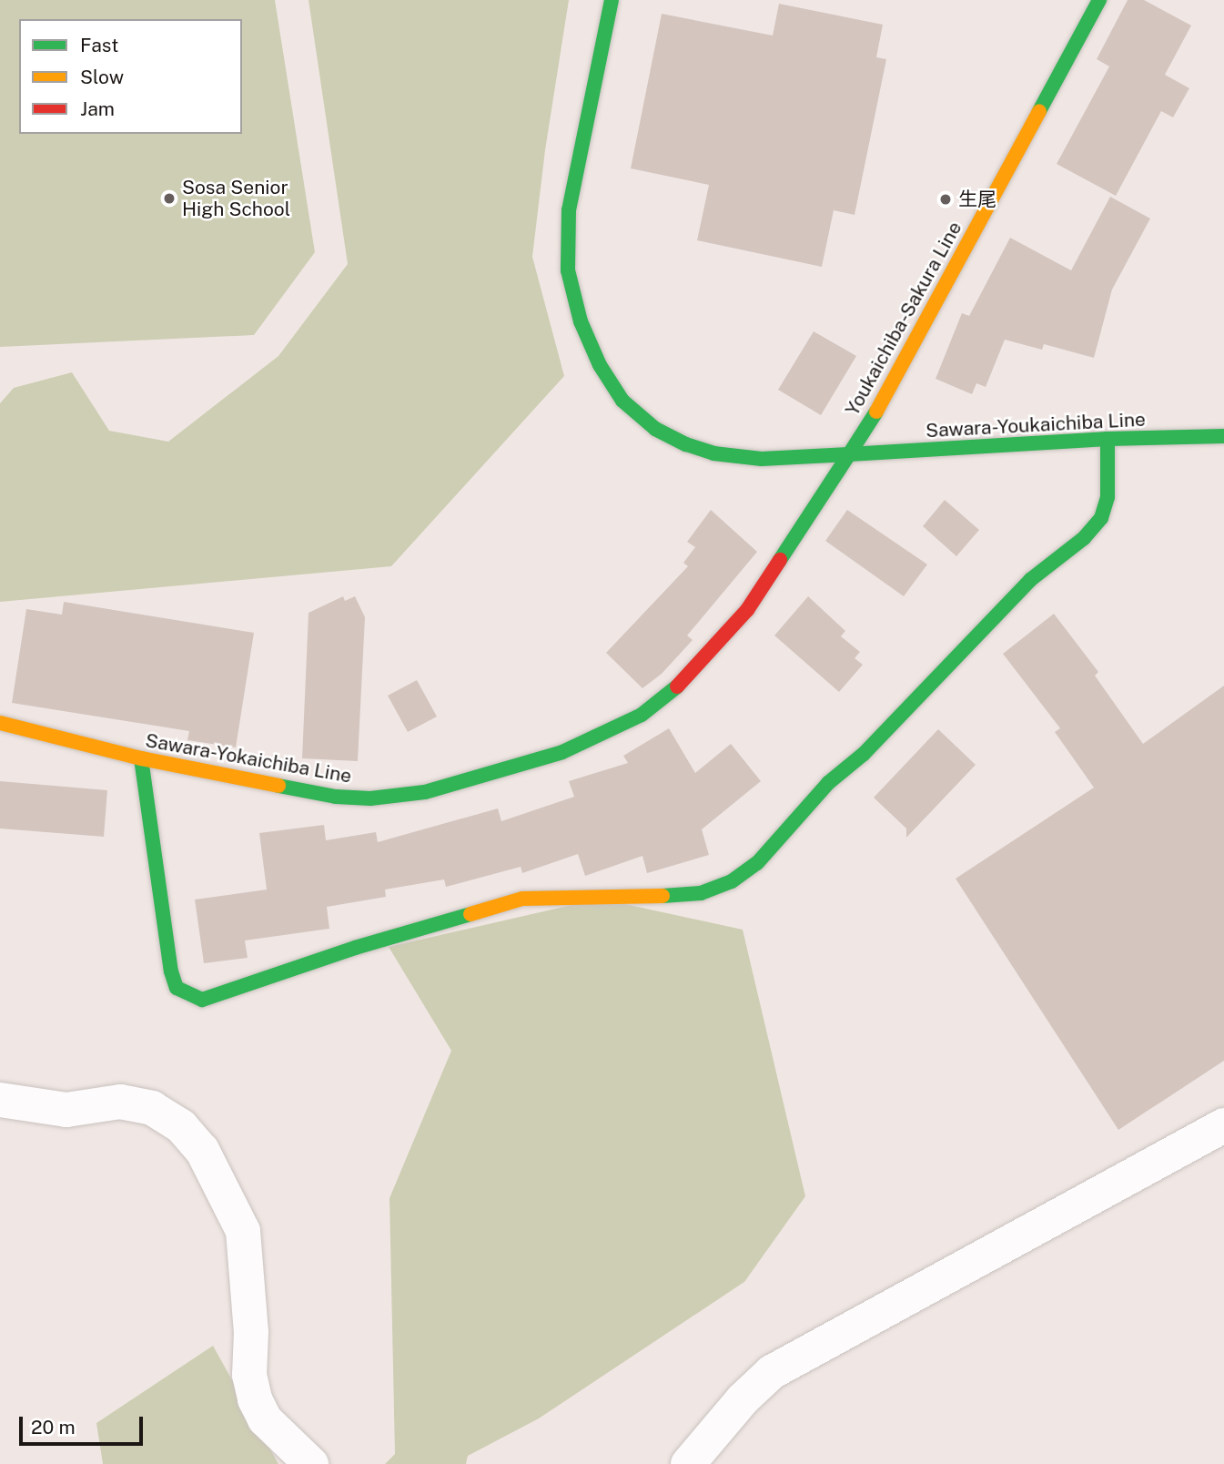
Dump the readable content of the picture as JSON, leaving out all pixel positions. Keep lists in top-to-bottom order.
{
  "streets": {
    "street": ["Youkaichiba-Sakura Line", "Sawara-Youkaichiba Line", "Sawara-Yokaichiba Line"]
  },
  "crossings": [
    ["Youkaichiba-Sakura Line", "Sawara-Youkaichiba Line"],
    ["Youkaichiba-Sakura Line", "Sawara-Yokaichiba Line"],
    ["Sawara-Youkaichiba Line", "Sawara-Yokaichiba Line"]
  ],
  "places": ["Sosa Senior High School", "生尾"],
  "legend": ["Fast", "Slow", "Jam"],
  "scale_bar": "20 m"
}
